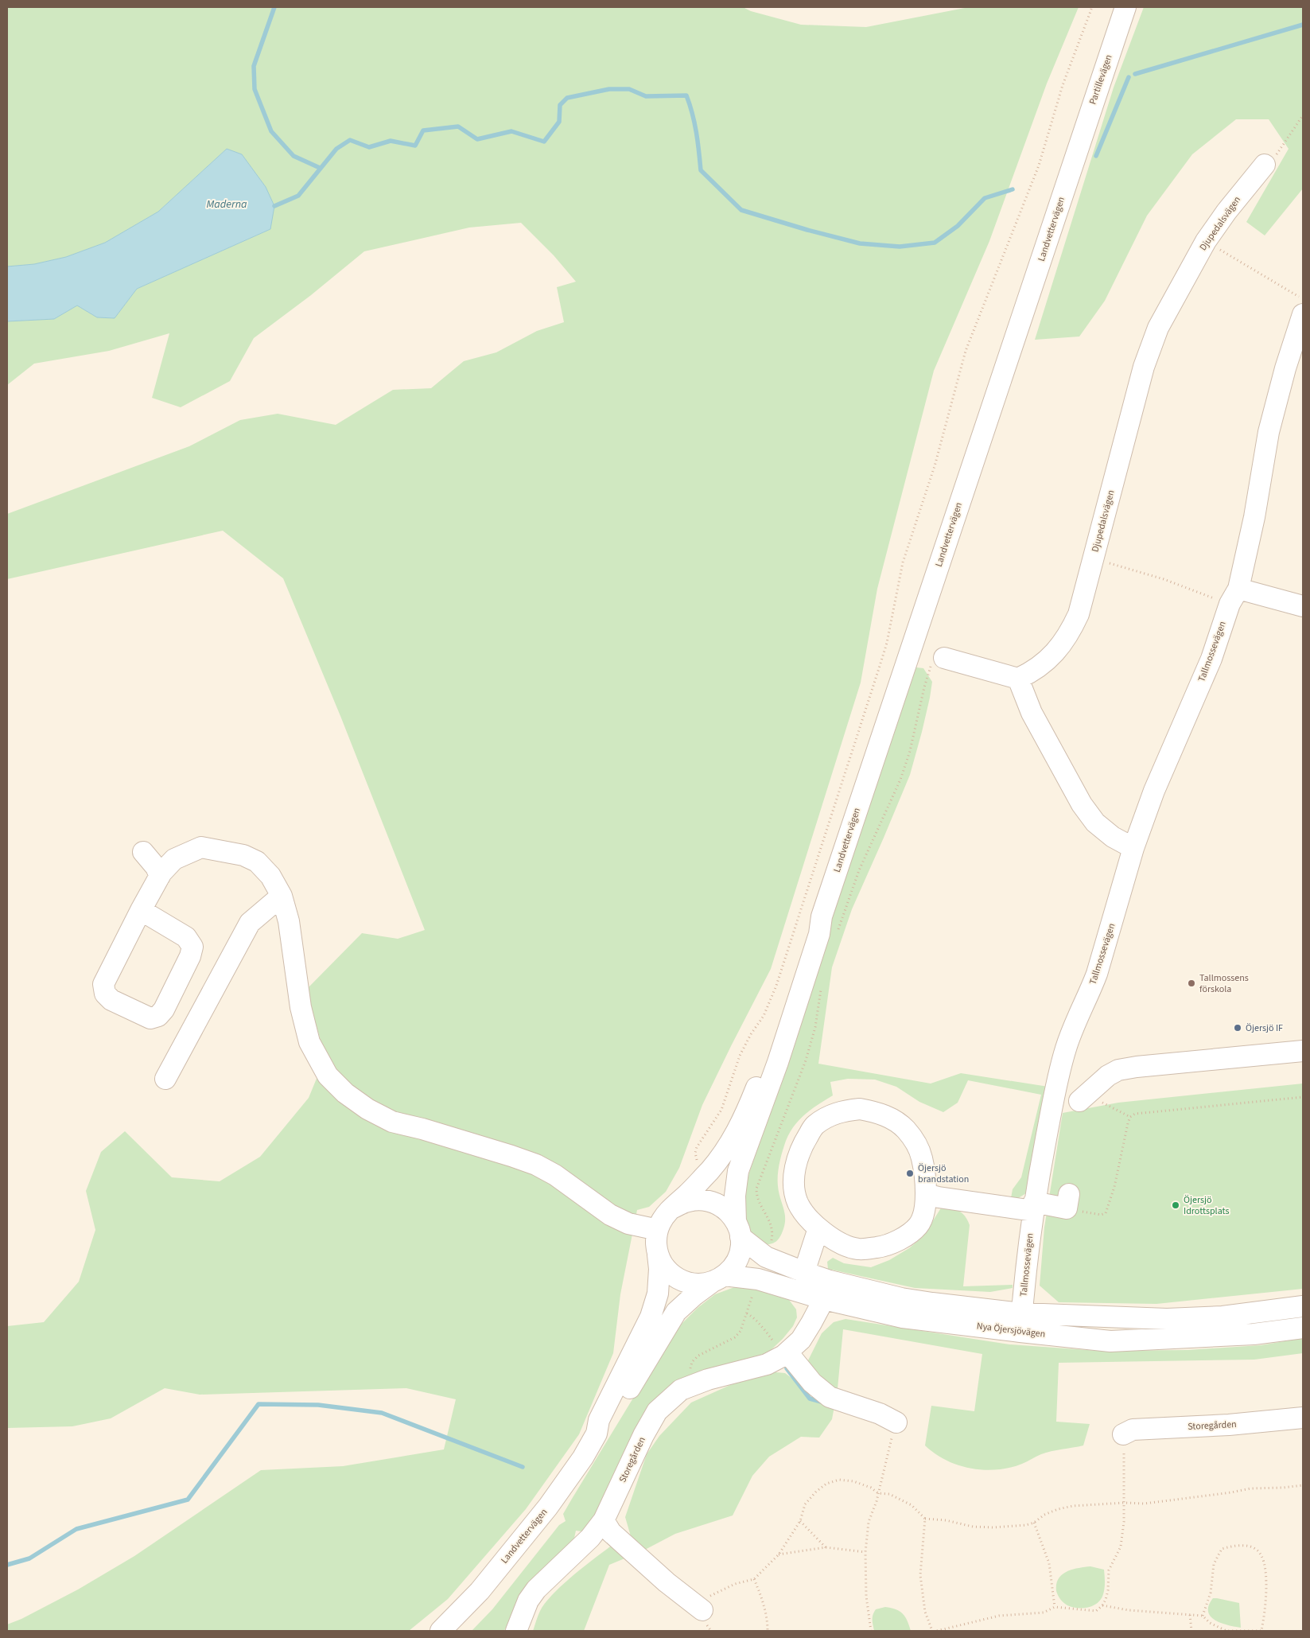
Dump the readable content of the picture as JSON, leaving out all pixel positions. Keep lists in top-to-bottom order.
{
  "streets": {
    "street": [
      "Partillevägen",
      "Djupedalsvägen",
      "Landvettervägen",
      "Tallmossevägen",
      "Nya Öjersjövägen",
      "Storegården"
    ]
  },
  "crossings": [
    ["Partillevägen", "Landvettervägen"],
    ["Landvettervägen", "Nya Öjersjövägen"],
    ["Tallmossevägen", "Nya Öjersjövägen"],
    ["Nya Öjersjövägen", "Storegården"]
  ],
  "water": ["Maderna"],
  "places": [
    "Tallmossens förskola",
    "Öjersjö IF",
    "Öjersjö brandstation",
    "Öjersjö Idrottsplats"
  ]
}
